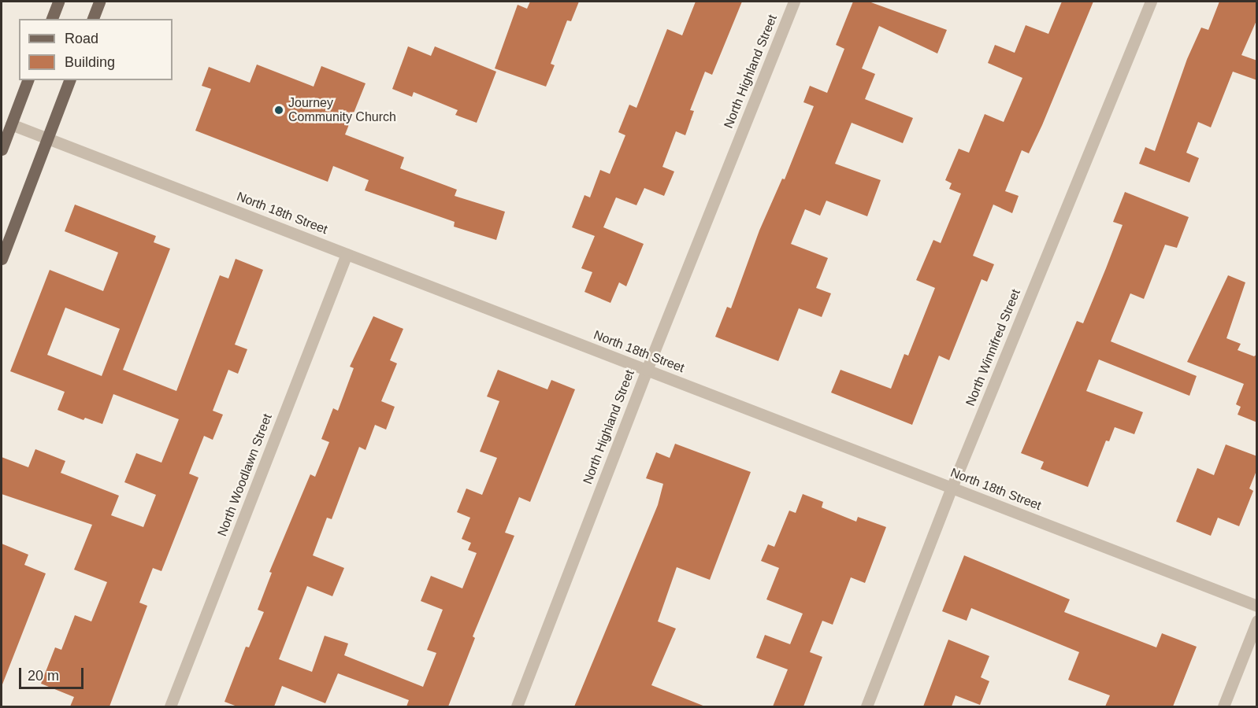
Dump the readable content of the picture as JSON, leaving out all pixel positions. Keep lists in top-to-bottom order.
{
  "streets": {
    "street": [
      "North Highland Street",
      "North 18th Street",
      "North Winnifred Street",
      "North Woodlawn Street"
    ]
  },
  "crossings": [
    ["North Highland Street", "North 18th Street"],
    ["North 18th Street", "North Winnifred Street"],
    ["North 18th Street", "North Woodlawn Street"]
  ],
  "places": ["Journey Community Church"],
  "legend": ["Road", "Building"],
  "scale_bar": "20 m"
}
